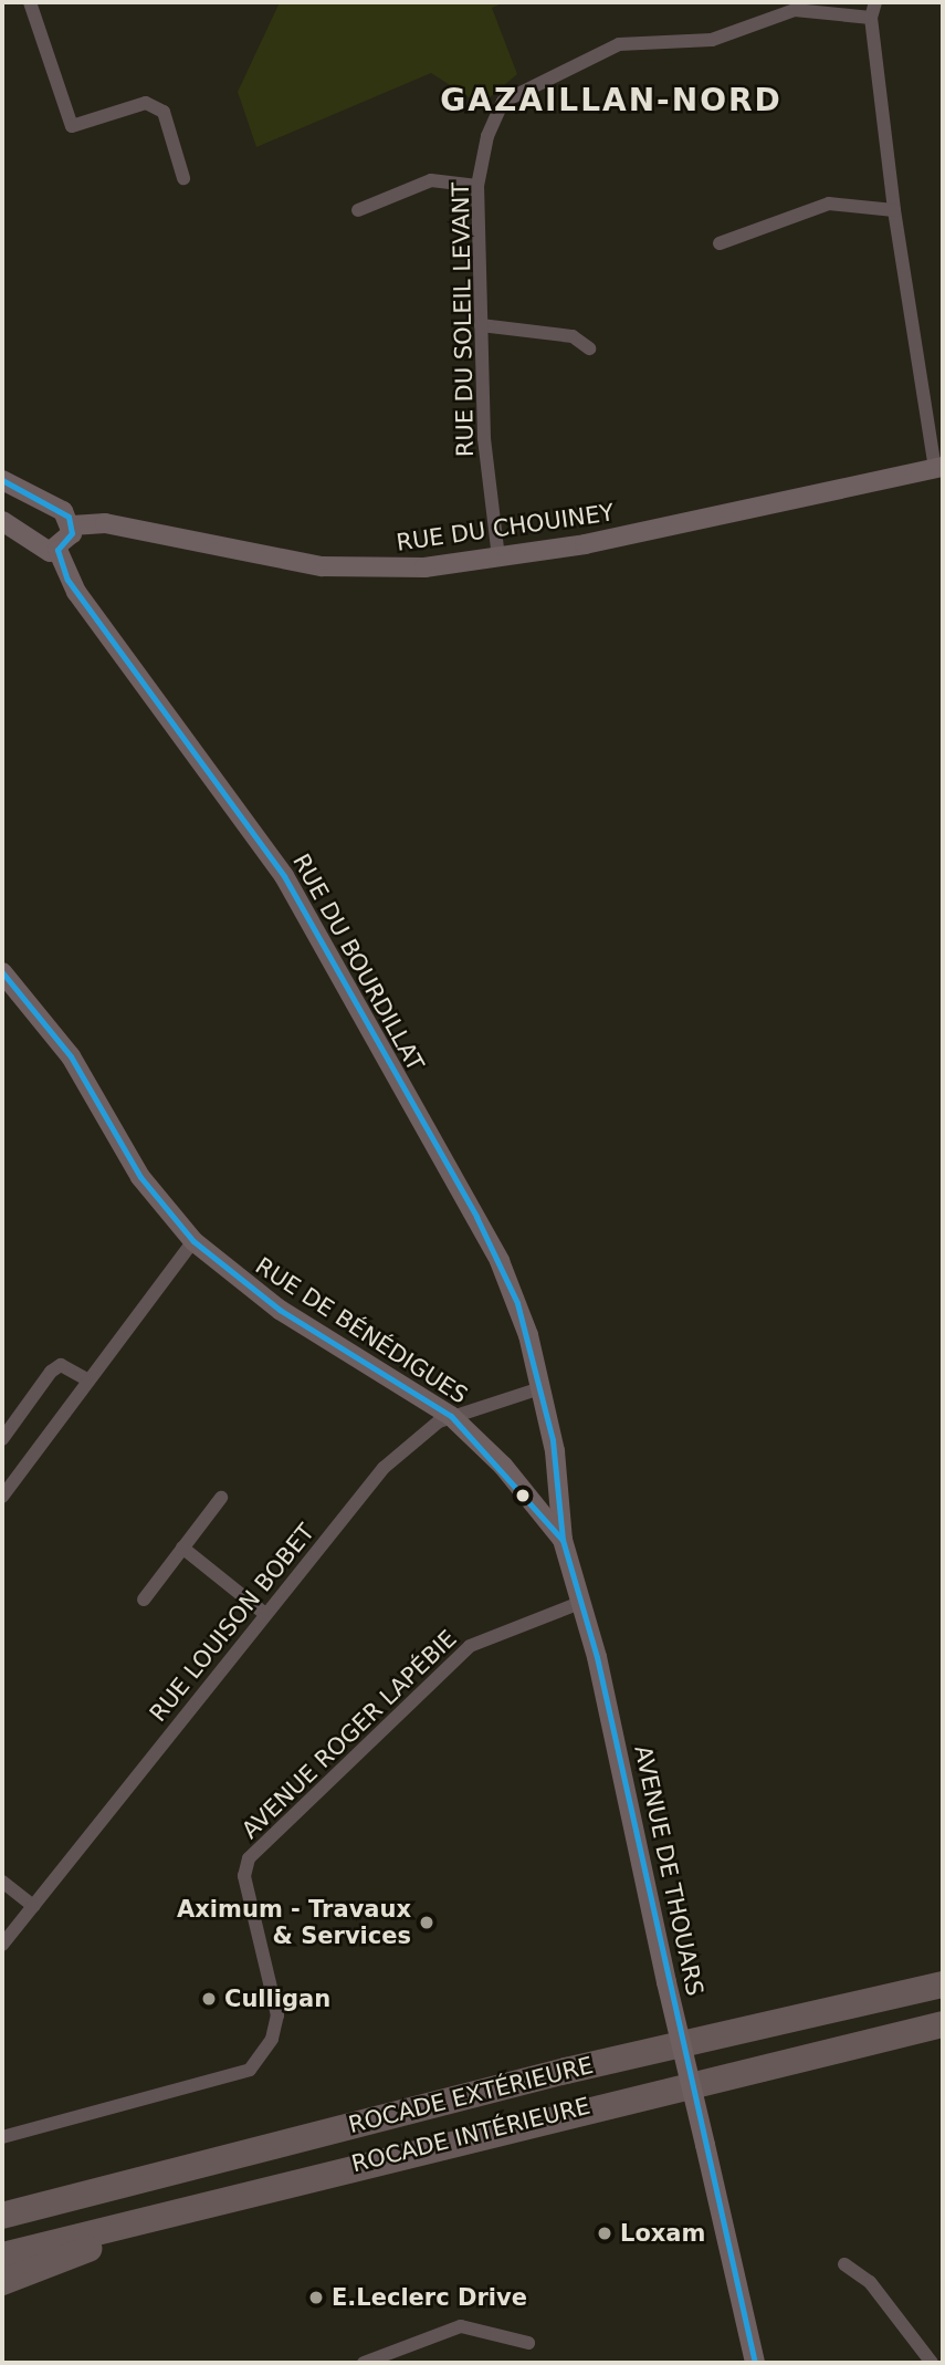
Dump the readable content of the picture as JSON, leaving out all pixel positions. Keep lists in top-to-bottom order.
{
  "streets": {
    "highway": ["ROCADE EXTÉRIEURE", "ROCADE INTÉRIEURE"],
    "street": [
      "RUE DU SOLEIL LEVANT",
      "RUE DU CHOUINEY",
      "RUE DU BOURDILLAT",
      "RUE DE BÉNÉDIGUES",
      "RUE LOUISON BOBET",
      "AVENUE ROGER LAPÉBIE",
      "AVENUE DE THOUARS"
    ]
  },
  "crossings": [
    ["RUE DU SOLEIL LEVANT", "RUE DU CHOUINEY"],
    ["RUE DU BOURDILLAT", "RUE LOUISON BOBET"],
    ["RUE DU BOURDILLAT", "AVENUE DE THOUARS"],
    ["RUE DE BÉNÉDIGUES", "RUE LOUISON BOBET"],
    ["RUE DE BÉNÉDIGUES", "AVENUE DE THOUARS"],
    ["RUE LOUISON BOBET", "AVENUE DE THOUARS"],
    ["AVENUE ROGER LAPÉBIE", "AVENUE DE THOUARS"]
  ],
  "districts": ["GAZAILLAN-NORD"],
  "places": [
    "Aximum - Travaux & Services",
    "Culligan",
    "Loxam",
    "E.Leclerc Drive"
  ]
}
